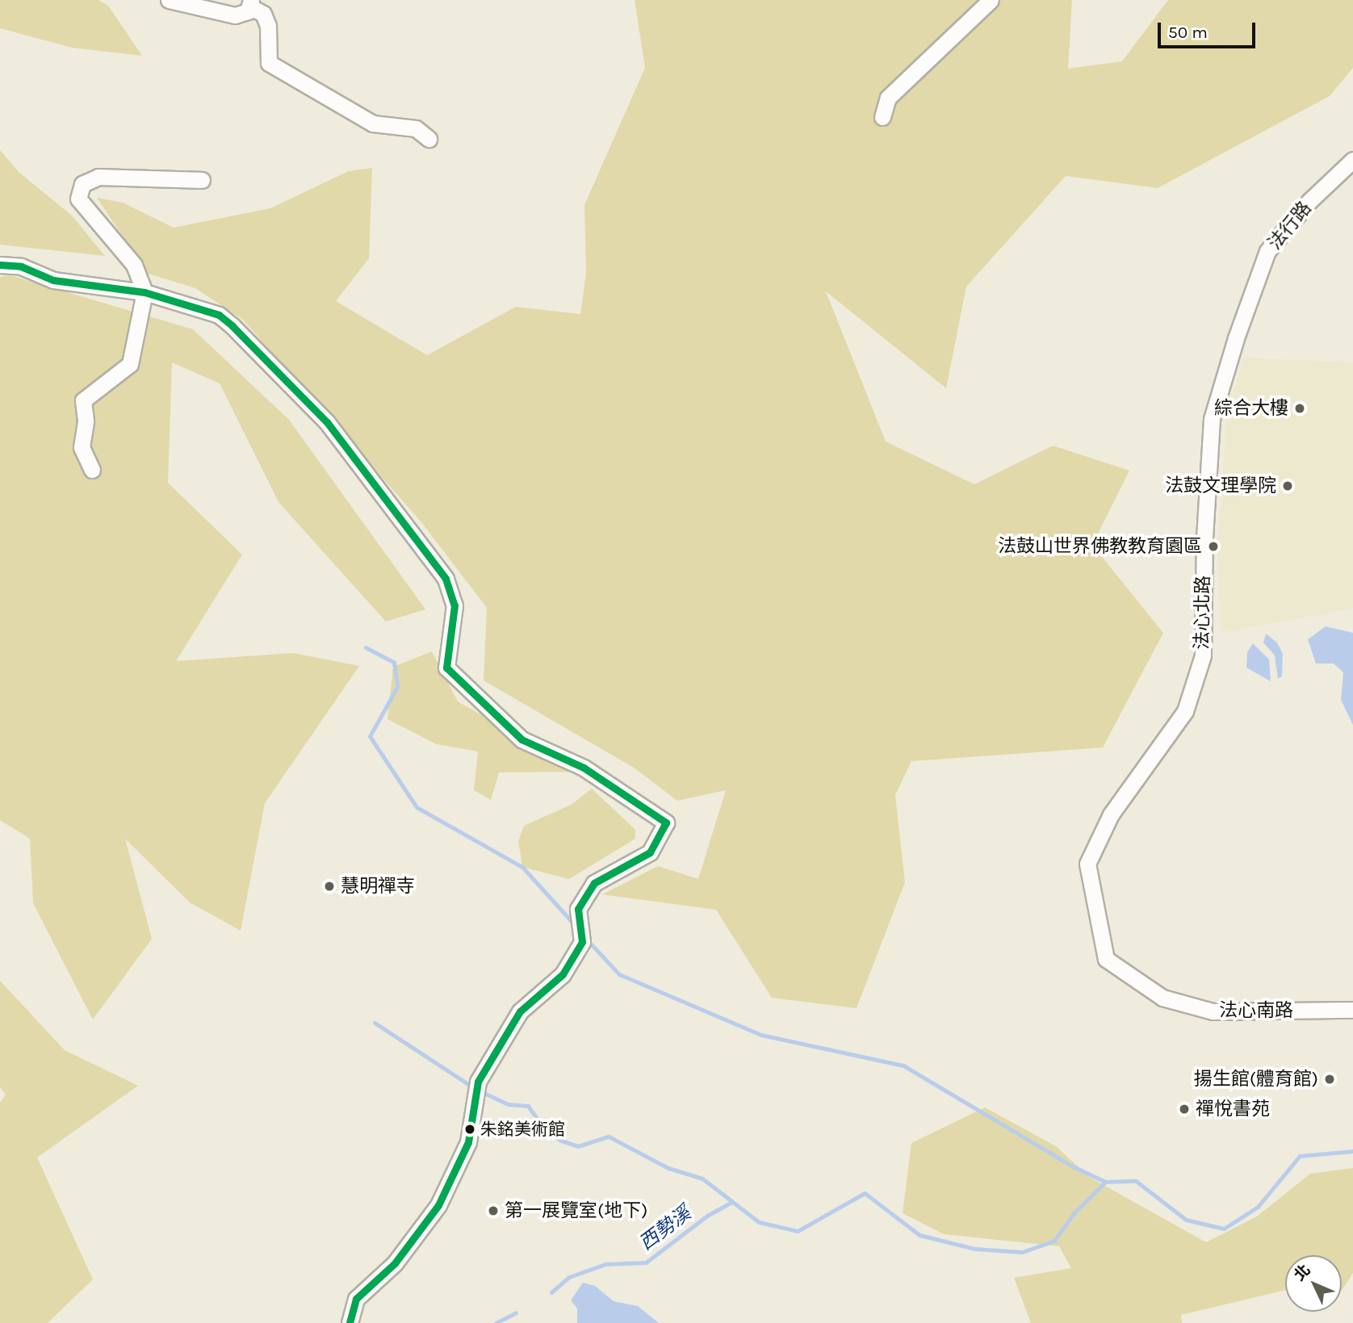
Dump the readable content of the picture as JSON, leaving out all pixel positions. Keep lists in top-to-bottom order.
{
  "streets": {
    "street": ["法行路", "法心北路", "法心南路"]
  },
  "crossings": [
    ["法行路", "法心北路"],
    ["法心北路", "法心南路"]
  ],
  "water": ["西勢溪"],
  "places": [
    "綜合大樓",
    "法鼓文理學院",
    "法鼓山世界佛教教育園區",
    "慧明禪寺",
    "揚生館(體育館)",
    "禪悅書苑",
    "朱銘美術館",
    "第一展覽室(地下)"
  ],
  "scale_bar": "50 m",
  "north": "top left"
}
